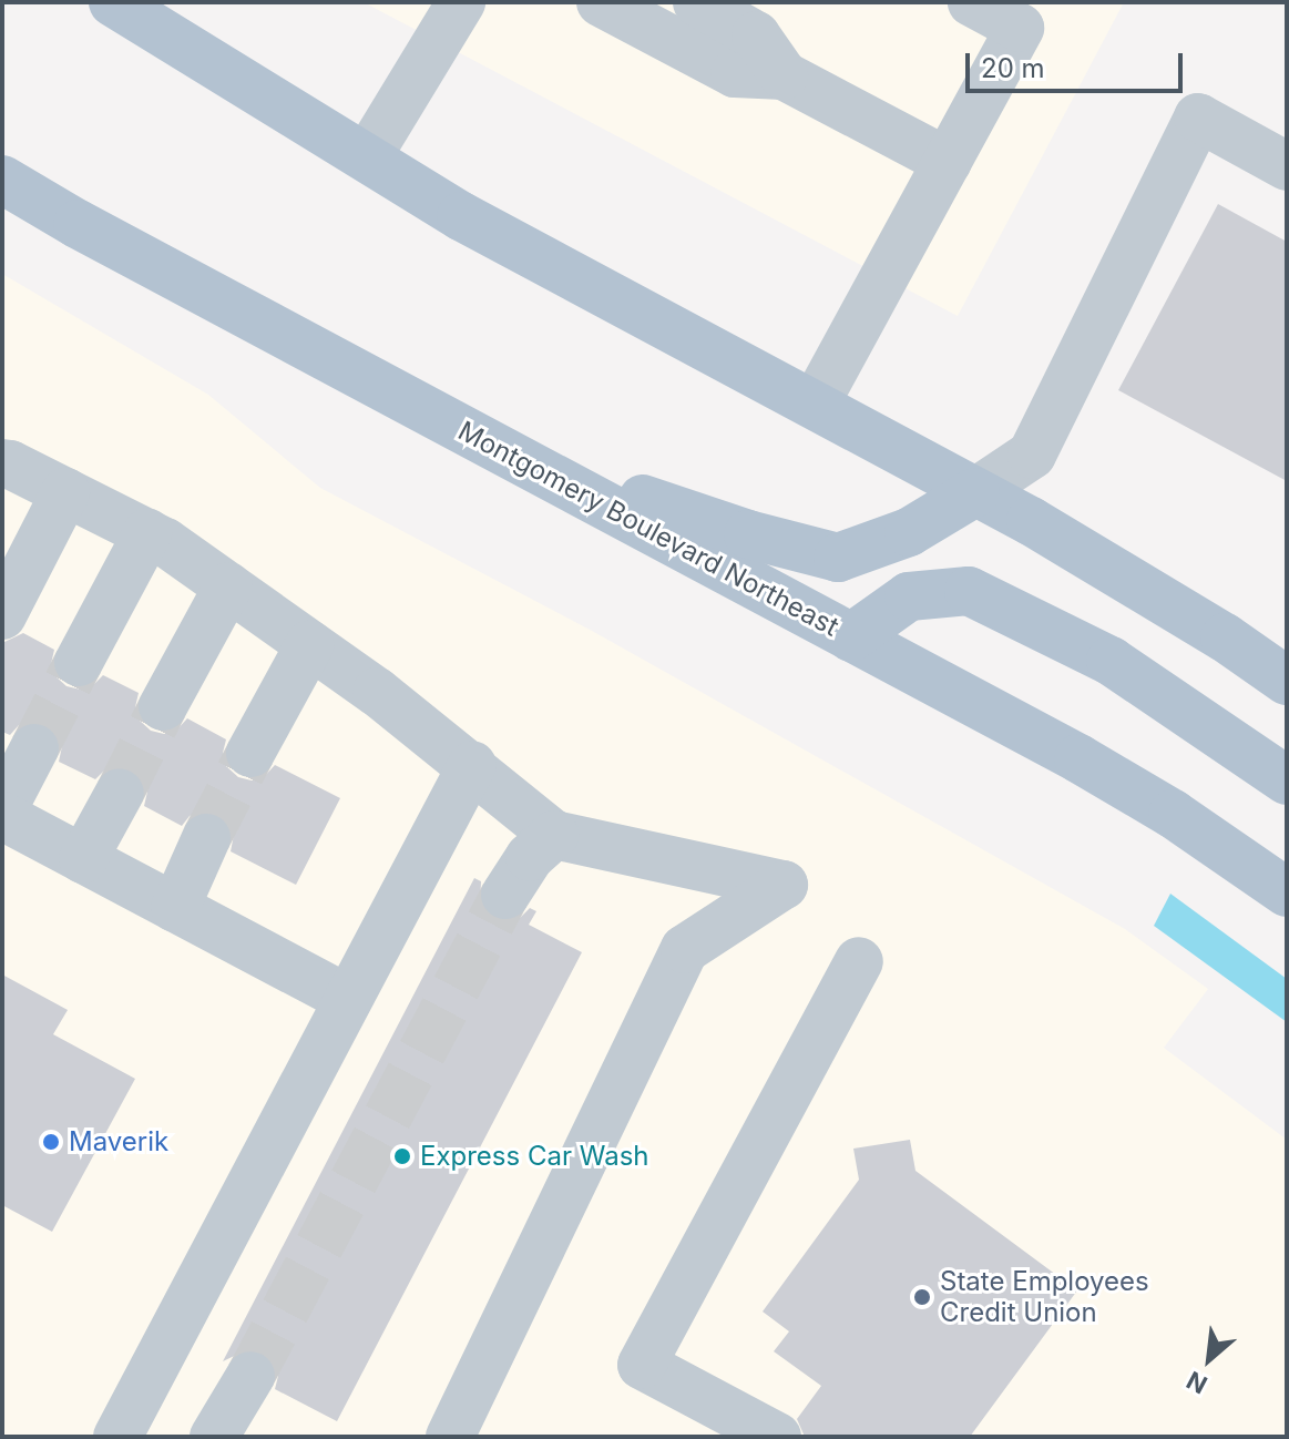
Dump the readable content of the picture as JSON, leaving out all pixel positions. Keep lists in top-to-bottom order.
{
  "streets": {
    "main road": ["Montgomery Boulevard Northeast"]
  },
  "places": ["Maverik", "Express Car Wash", "State Employees Credit Union"],
  "scale_bar": "20 m",
  "north": "bottom left"
}
